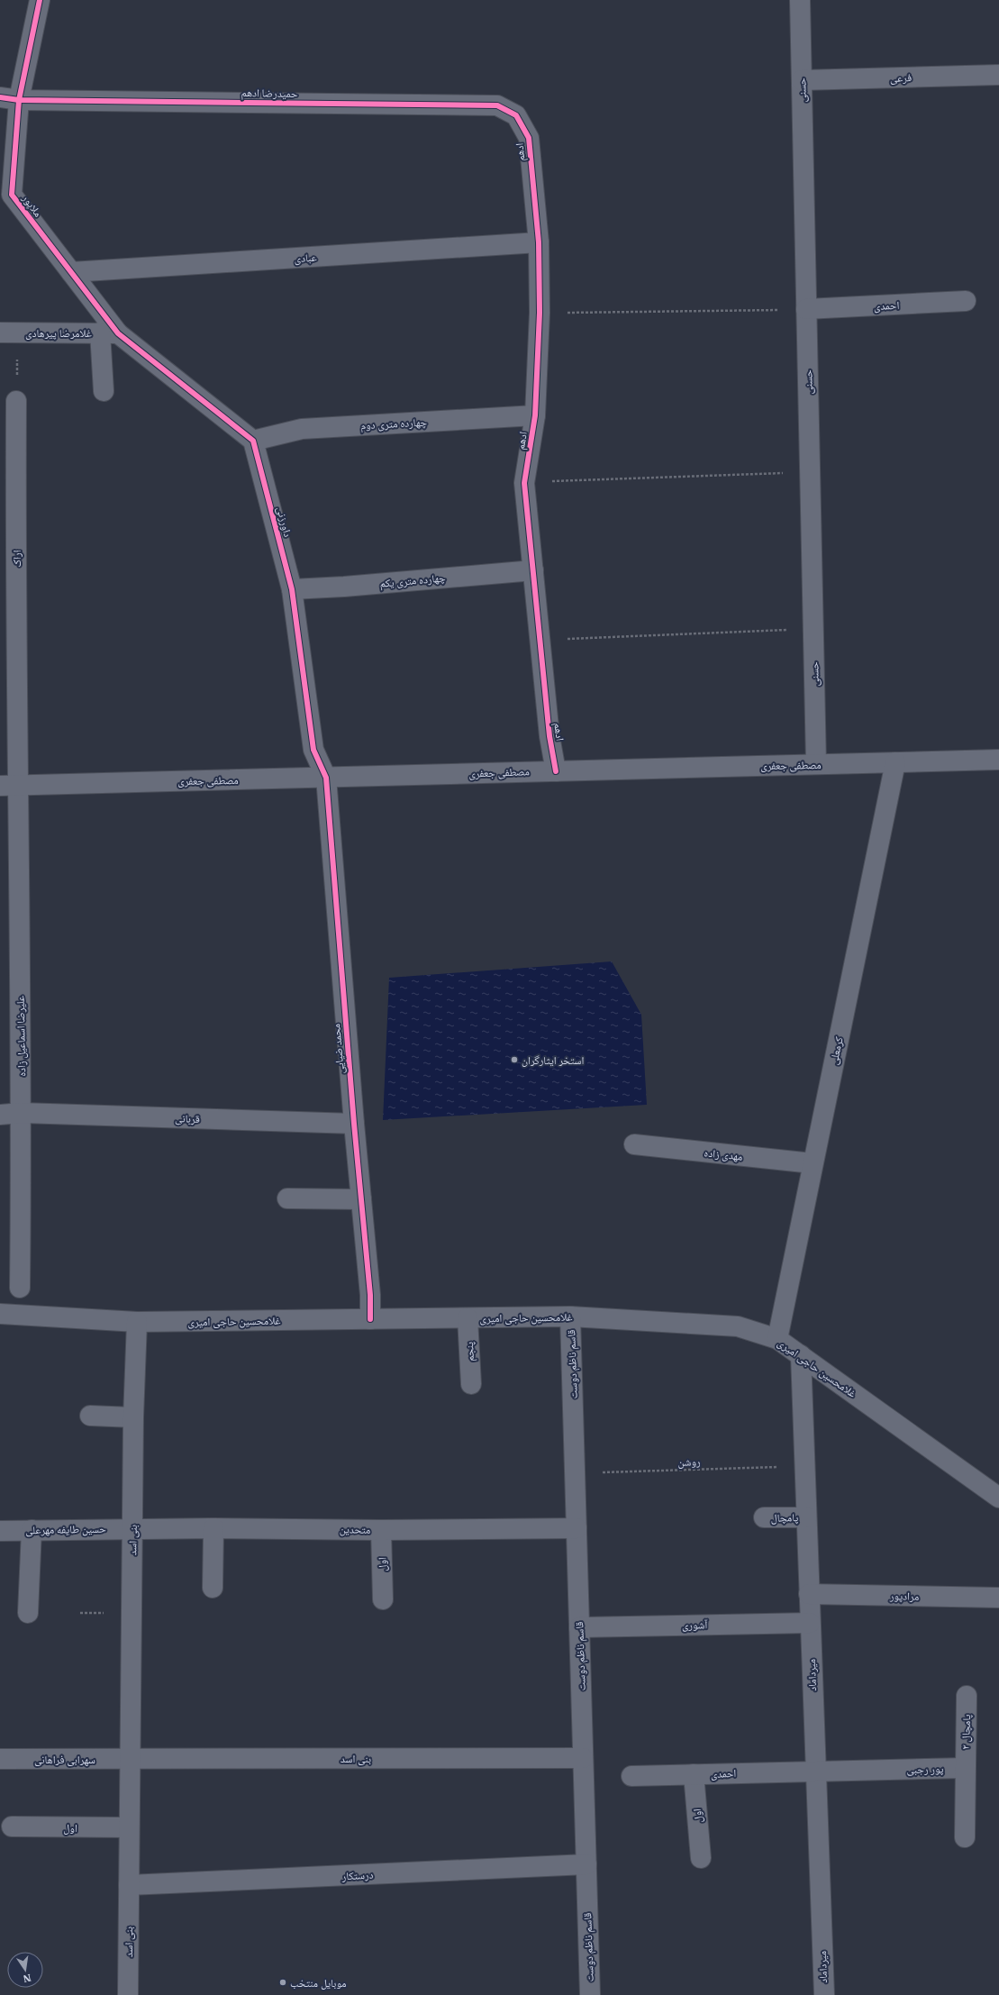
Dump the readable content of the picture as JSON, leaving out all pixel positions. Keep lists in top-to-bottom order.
{
  "streets": {
    "street": [
      "فرعی",
      "حسنی",
      "حمیدرضا ادهم",
      "ادهم",
      "ملاپور",
      "عبادی",
      "احمدی",
      "غلامرضا پیرهادی",
      "چهارده متری دوم",
      "داورزنی",
      "اراک",
      "چهارده متری یکم",
      "مصطفی جعفری",
      "علیرضا اسماعیل زاده",
      "محمد ضیایی",
      "کرمعلی",
      "قربانی",
      "مهدی زاده",
      "غلامحسین حاجی امیری",
      "پنجم",
      "قاسم ناظم دوست",
      "پامچال",
      "حسین طایفه مهرعلی",
      "متحدین",
      "بنی اسد",
      "اول",
      "مرادپور",
      "آشوری",
      "میرداماد",
      "پامچال ۲",
      "سهرابی فراهانی",
      "پور رجبی",
      "درستکار"
    ],
    "path": ["روشن"]
  },
  "crossings": [
    ["فرعی", "حسنی"],
    ["حسنی", "احمدی"],
    ["حسنی", "مصطفی جعفری"],
    ["حمیدرضا ادهم", "ادهم"],
    ["حمیدرضا ادهم", "ملاپور"],
    ["ادهم", "عبادی"],
    ["ادهم", "چهارده متری دوم"],
    ["ادهم", "چهارده متری یکم"],
    ["ادهم", "مصطفی جعفری"],
    ["ملاپور", "عبادی"],
    ["ملاپور", "غلامرضا پیرهادی"],
    ["احمدی", "اول"],
    ["احمدی", "میرداماد"],
    ["احمدی", "پور رجبی"],
    ["چهارده متری دوم", "داورزنی"],
    ["داورزنی", "چهارده متری یکم"],
    ["داورزنی", "مصطفی جعفری"],
    ["داورزنی", "محمد ضیایی"],
    ["اراک", "مصطفی جعفری"],
    ["اراک", "علیرضا اسماعیل زاده"],
    ["مصطفی جعفری", "علیرضا اسماعیل زاده"],
    ["مصطفی جعفری", "محمد ضیایی"],
    ["مصطفی جعفری", "کرمعلی"],
    ["علیرضا اسماعیل زاده", "قربانی"],
    ["محمد ضیایی", "قربانی"],
    ["محمد ضیایی", "غلامحسین حاجی امیری"],
    ["کرمعلی", "مهدی زاده"],
    ["کرمعلی", "غلامحسین حاجی امیری"],
    ["غلامحسین حاجی امیری", "پنجم"],
    ["غلامحسین حاجی امیری", "قاسم ناظم دوست"],
    ["غلامحسین حاجی امیری", "بنی اسد"],
    ["غلامحسین حاجی امیری", "میرداماد"],
    ["قاسم ناظم دوست", "روشن"],
    ["قاسم ناظم دوست", "متحدین"],
    ["قاسم ناظم دوست", "بنی اسد"],
    ["قاسم ناظم دوست", "آشوری"],
    ["قاسم ناظم دوست", "درستکار"],
    ["روشن", "میرداماد"],
    ["پامچال", "میرداماد"],
    ["حسین طایفه مهرعلی", "متحدین"],
    ["حسین طایفه مهرعلی", "بنی اسد"],
    ["متحدین", "بنی اسد"],
    ["متحدین", "اول"],
    ["بنی اسد", "اول"],
    ["بنی اسد", "سهرابی فراهانی"],
    ["بنی اسد", "درستکار"],
    ["مرادپور", "میرداماد"],
    ["آشوری", "میرداماد"],
    ["میرداماد", "پور رجبی"],
    ["پامچال ۲", "پور رجبی"]
  ],
  "places": ["استخر ایثارگران", "موبایل منتخب"],
  "north": "bottom"
}
